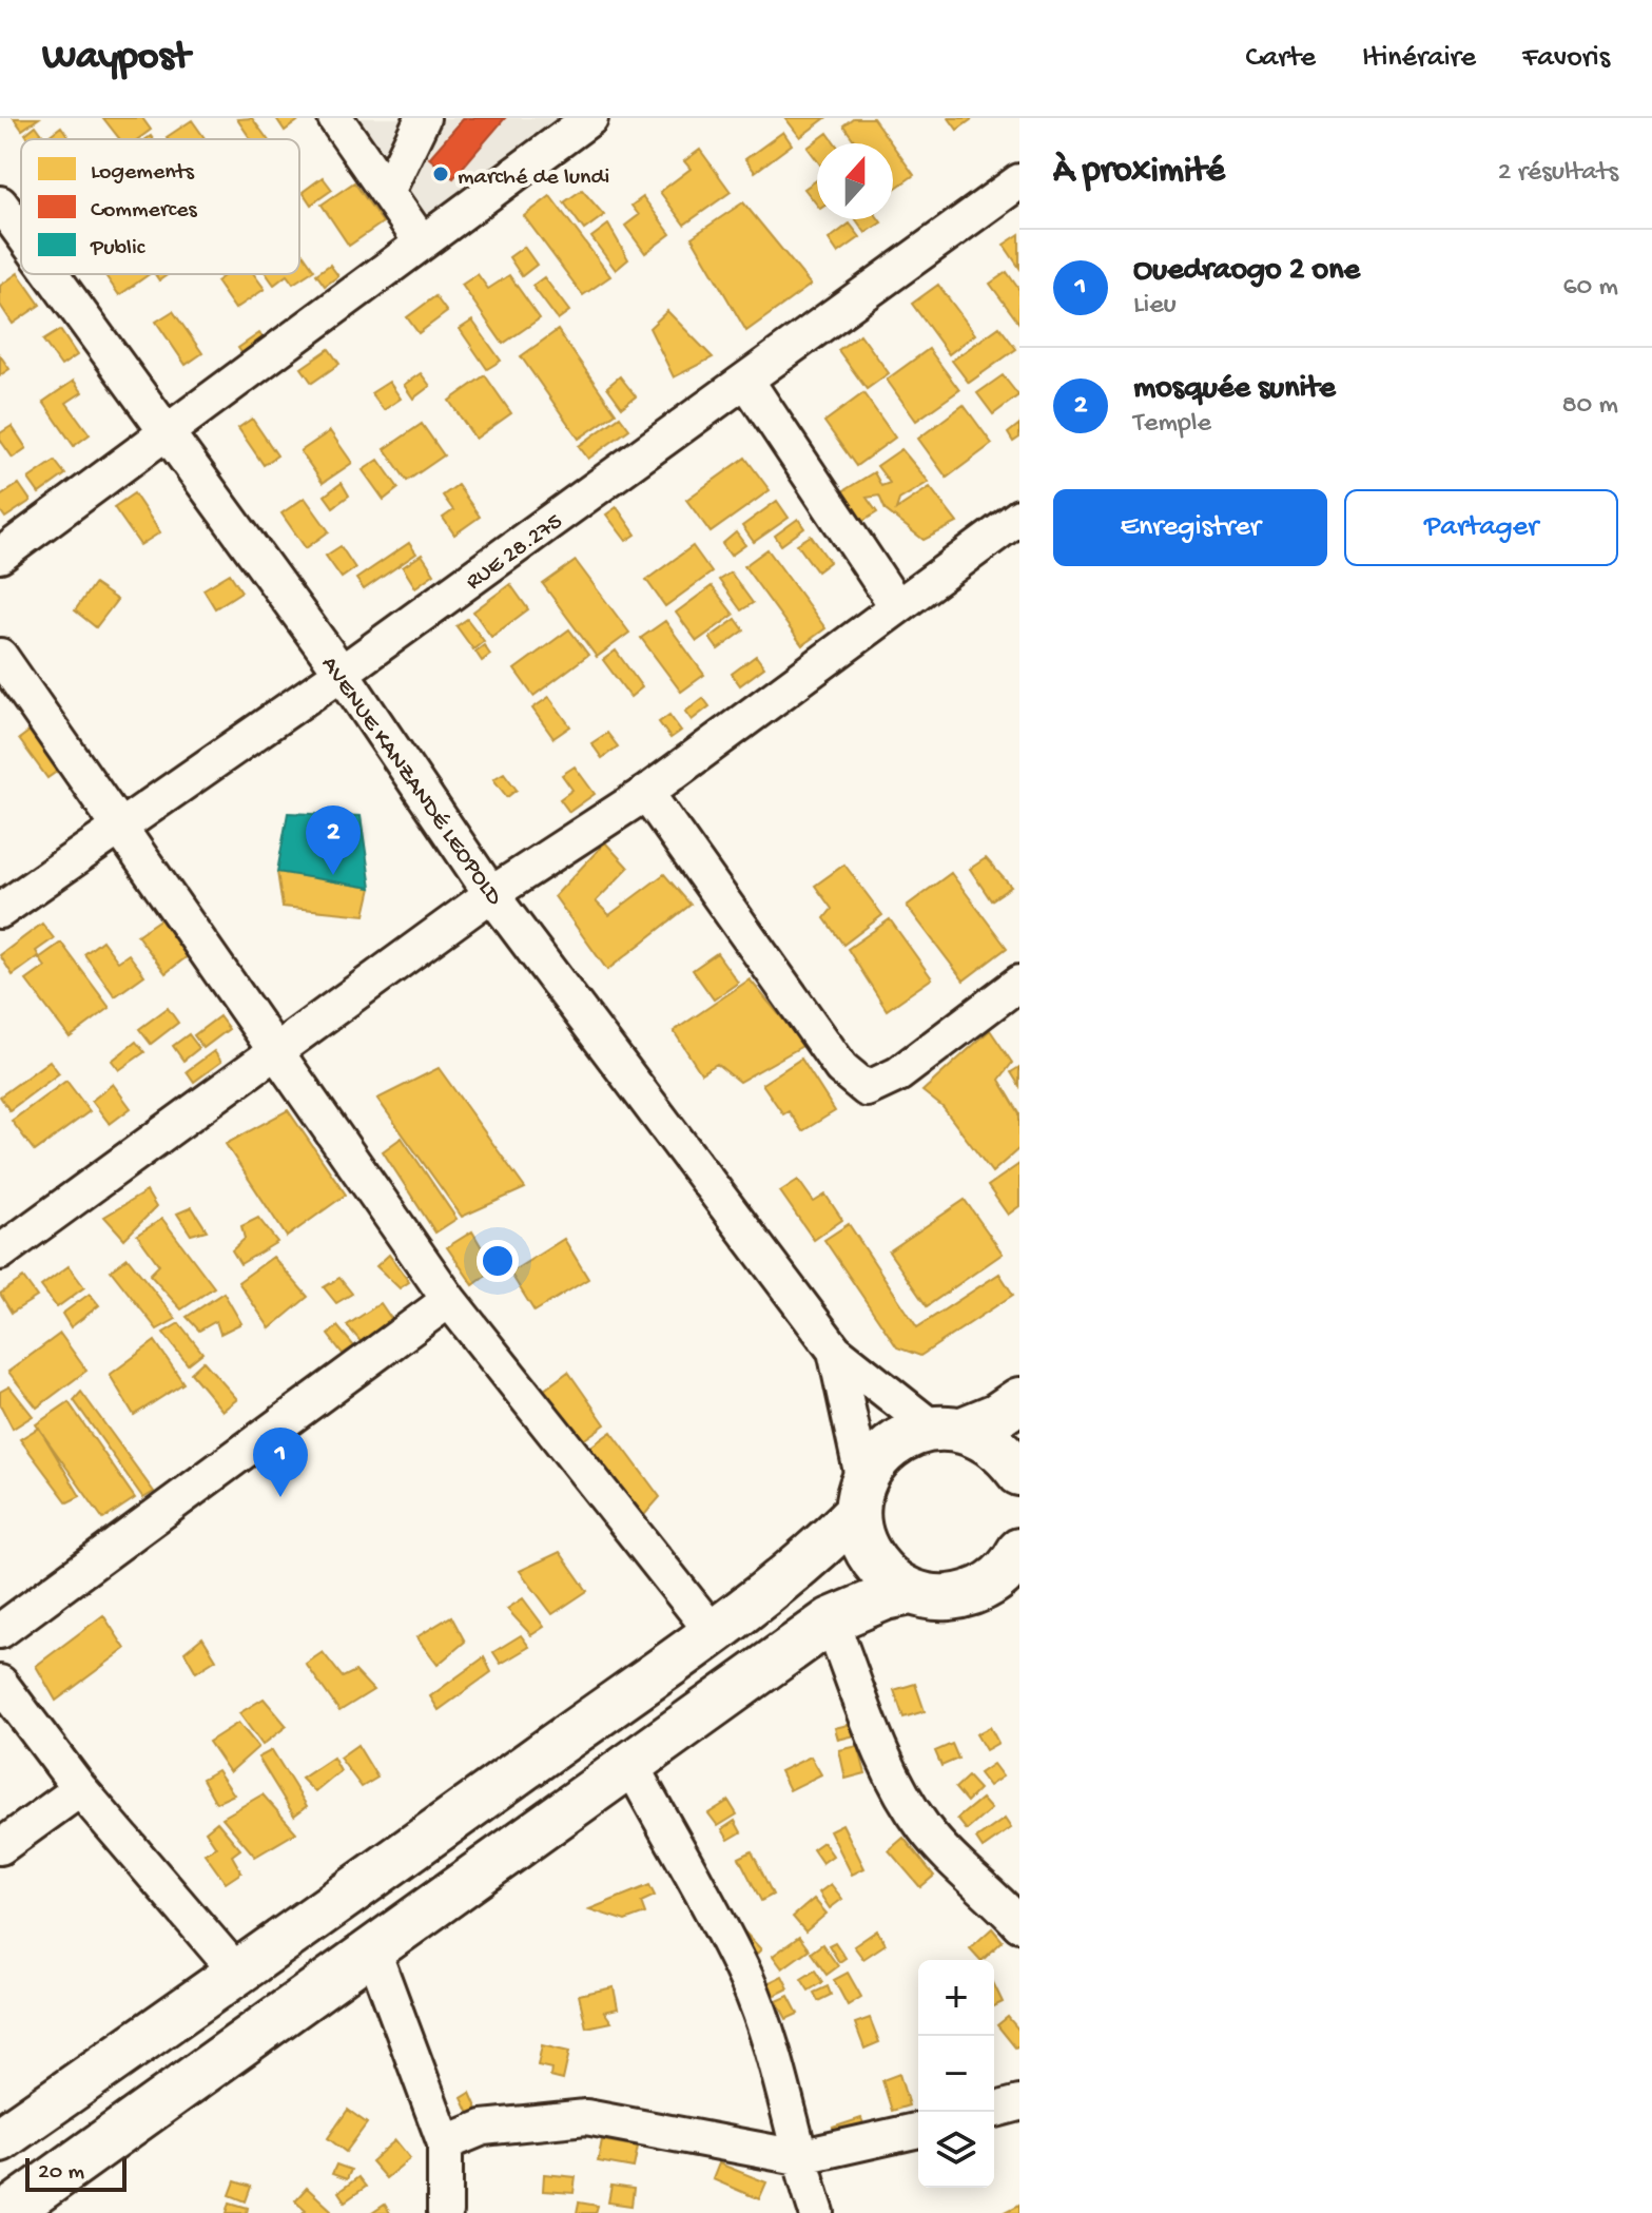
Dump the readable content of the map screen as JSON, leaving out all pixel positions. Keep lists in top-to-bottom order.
{
  "streets": {
    "street": ["RUE 28.275", "AVENUE KANZANDÉ LEOPOLD"]
  },
  "crossings": [
    ["RUE 28.275", "AVENUE KANZANDÉ LEOPOLD"]
  ],
  "places": ["marché de lundi"],
  "legend": ["Logements", "Commerces", "Public"],
  "scale_bar": "20 m",
  "north": "top",
  "page": {
    "header": "Waypost",
    "nav": ["Carte", "Itinéraire", "Favoris"],
    "heading": ["À proximité", "2 résultats"],
    "list": [
      {
        "mark": "1",
        "name": "Ouedraogo 2 one",
        "note": "Lieu",
        "value": "60 m"
      },
      {
        "mark": "2",
        "name": "mosquée sunite",
        "note": "Temple",
        "value": "80 m"
      }
    ],
    "buttons": ["Enregistrer", "Partager"],
    "pins": ["2", "1"],
    "map_buttons": ["+", "−"],
    "scale": "20 m"
  }
}
